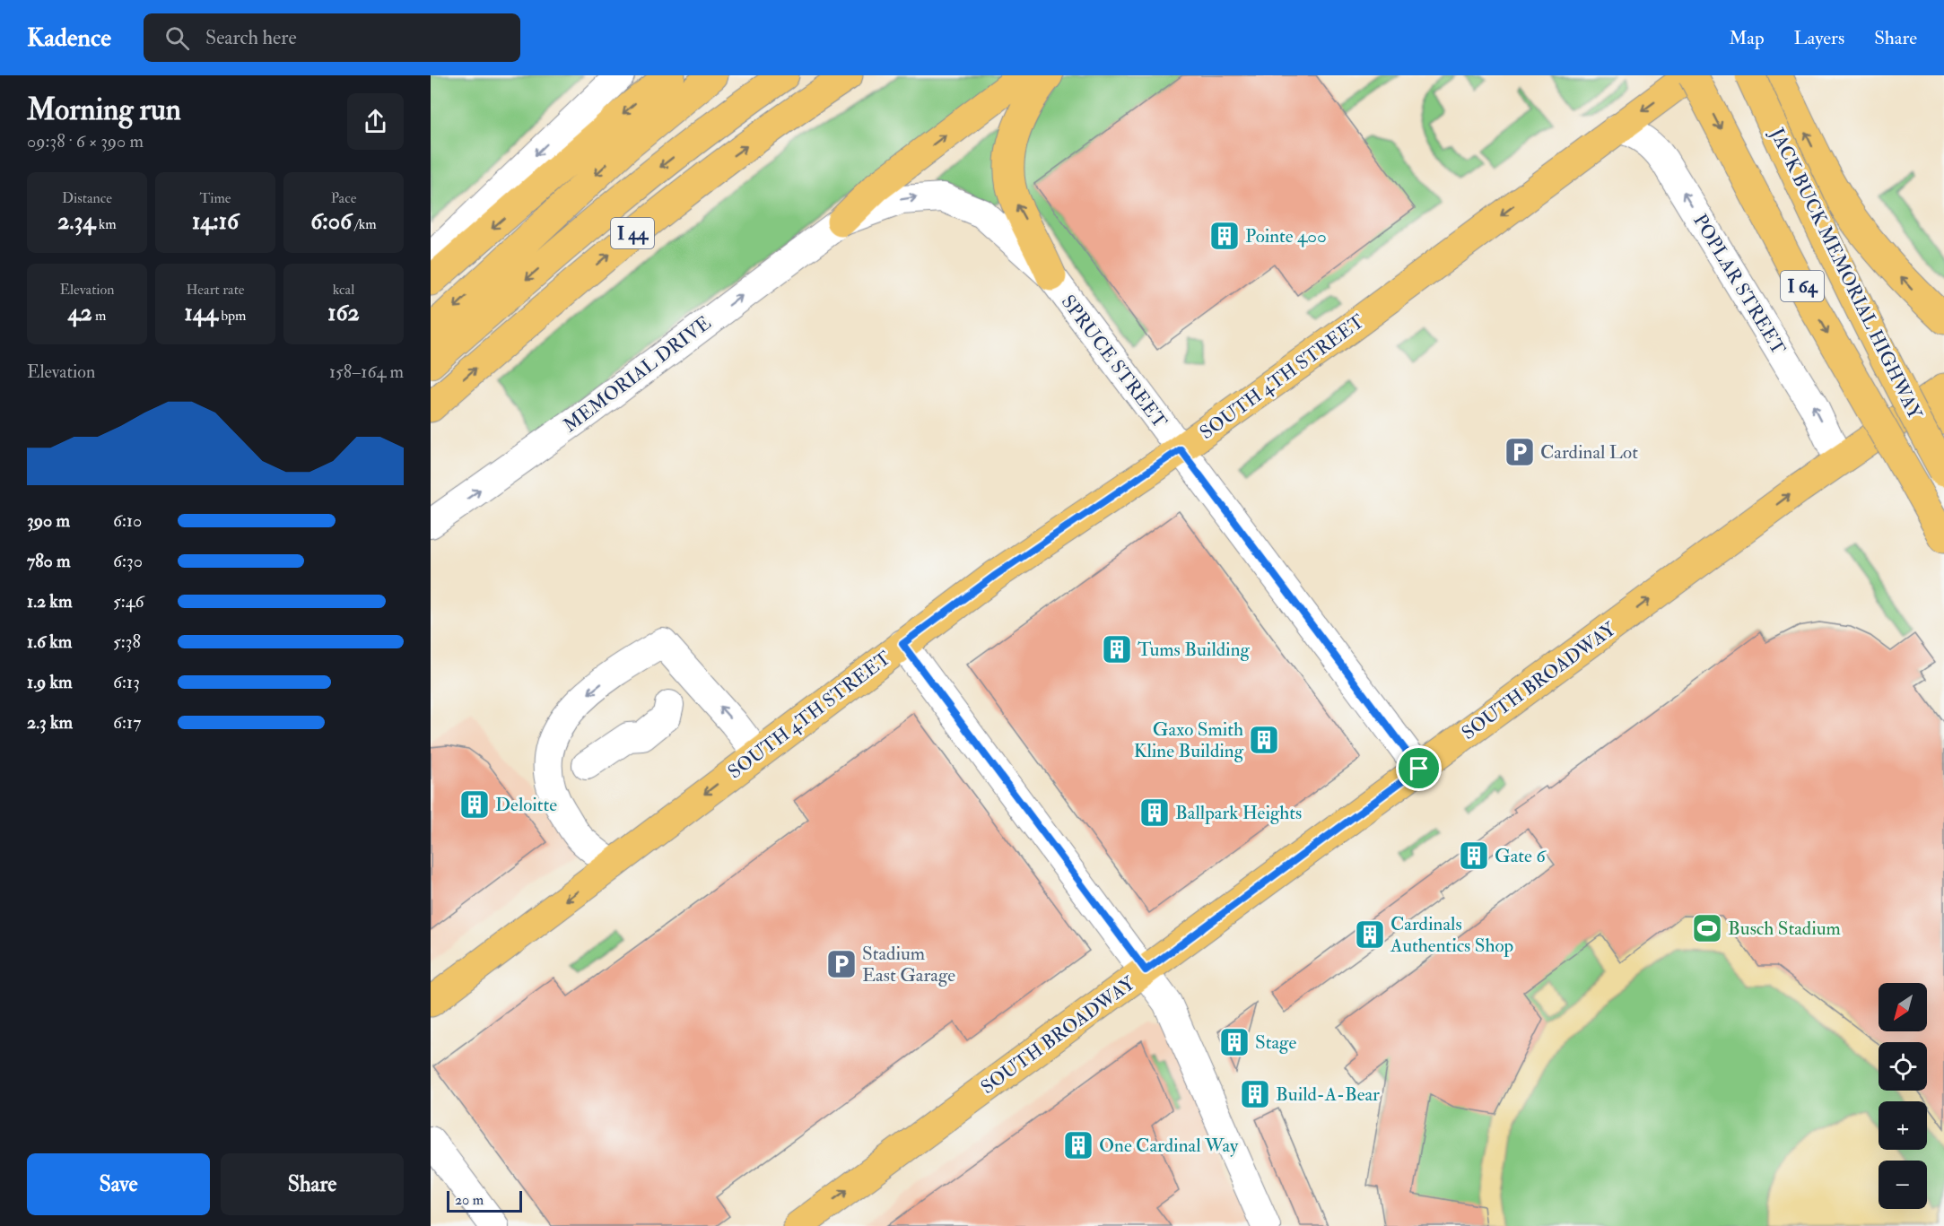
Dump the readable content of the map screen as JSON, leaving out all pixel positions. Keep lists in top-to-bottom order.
{
  "streets": {
    "main road": [
      "I 44",
      "JACK BUCK MEMORIAL HIGHWAY",
      "I 64",
      "SOUTH 4TH STREET",
      "SOUTH BROADWAY"
    ],
    "street": ["POPLAR STREET", "SPRUCE STREET", "MEMORIAL DRIVE"]
  },
  "crossings": [
    ["JACK BUCK MEMORIAL HIGHWAY", "SOUTH 4TH STREET"],
    ["POPLAR STREET", "SOUTH 4TH STREET"],
    ["POPLAR STREET", "SOUTH BROADWAY"],
    ["SPRUCE STREET", "MEMORIAL DRIVE"],
    ["SPRUCE STREET", "SOUTH 4TH STREET"],
    ["SPRUCE STREET", "SOUTH BROADWAY"]
  ],
  "one_way": ["POPLAR STREET", "SOUTH 4TH STREET", "SOUTH BROADWAY"],
  "places": {
    "building": [
      "Pointe 400",
      "Tums Building",
      "Gaxo Smith Kline Building",
      "Deloitte",
      "Ballpark Heights",
      "Gate 6",
      "Cardinals Authentics Shop",
      "Stage",
      "Build-A-Bear",
      "One Cardinal Way"
    ],
    "parking": ["Cardinal Lot", "Stadium East Garage"],
    "sports": ["Busch Stadium"]
  },
  "scale_bar": "20 m",
  "north": "bottom left",
  "page": {
    "header": "Kadence",
    "search": "Search here",
    "nav": ["Map", "Layers", "Share"],
    "heading": ["Morning run", "09:38 · 6 × 390 m"],
    "stats": [
      ["Distance", "2.34 km"],
      ["Time", "14:16"],
      ["Pace", "6:06 /km"],
      ["Elevation", "42 m"],
      ["Heart rate", "144 bpm"],
      ["kcal", "162"]
    ],
    "chart": ["Elevation", "158–164 m"],
    "list": [
      {
        "name": "390 m",
        "note": "6:10"
      },
      {
        "name": "780 m",
        "note": "6:30"
      },
      {
        "name": "1.2 km",
        "note": "5:46"
      },
      {
        "name": "1.6 km",
        "note": "5:38"
      },
      {
        "name": "1.9 km",
        "note": "6:13"
      },
      {
        "name": "2.3 km",
        "note": "6:17"
      }
    ],
    "map_buttons": ["+", "−"],
    "buttons": ["Save", "Share"],
    "scale": "20 m"
  }
}
